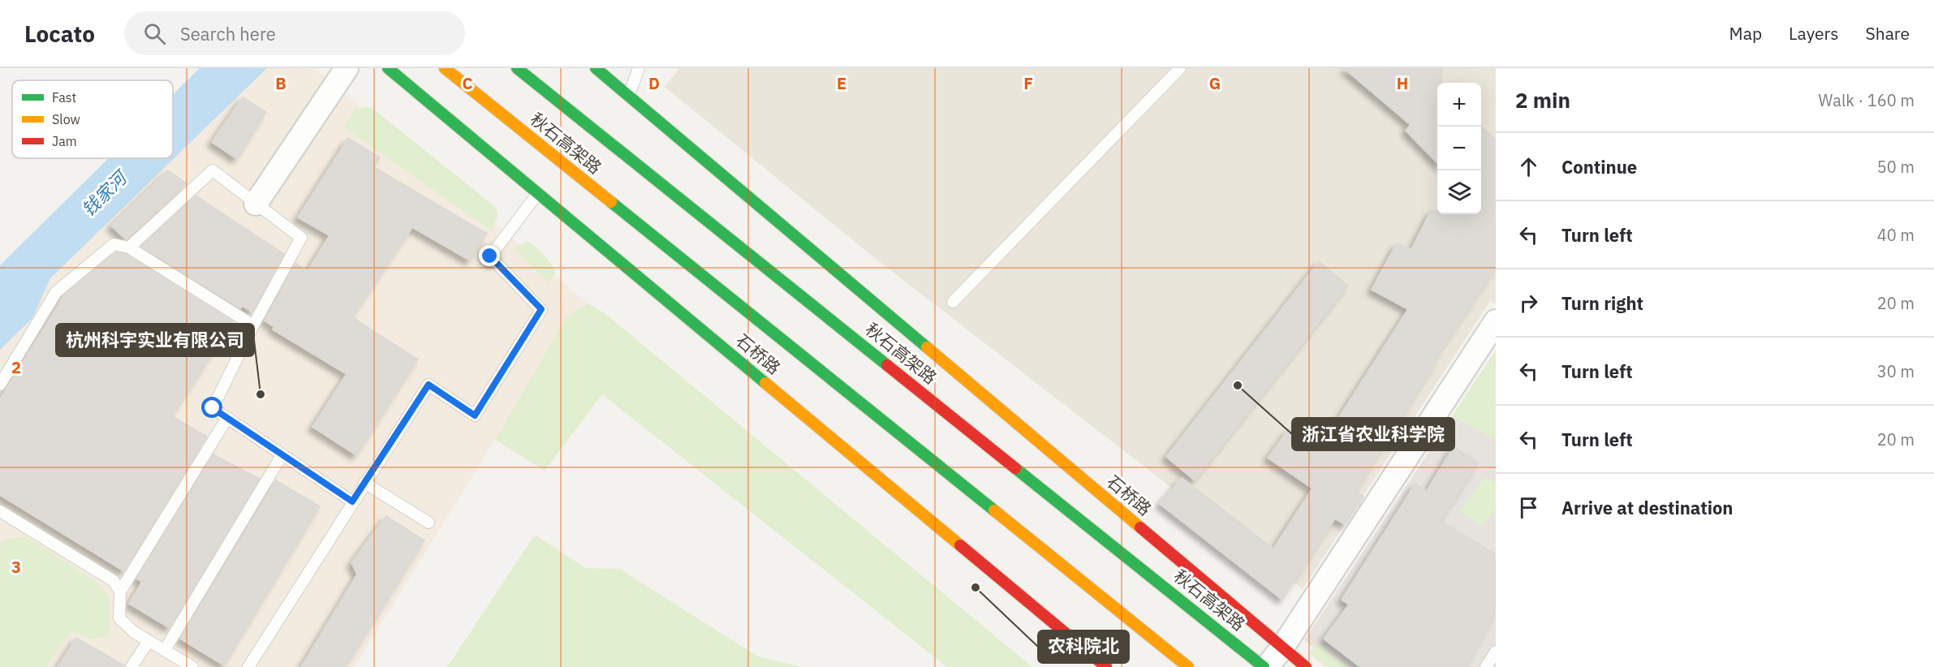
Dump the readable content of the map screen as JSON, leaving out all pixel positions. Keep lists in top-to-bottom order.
{
  "streets": {
    "main road": ["秋石高架路", "石桥路"]
  },
  "water": ["钱家河"],
  "places": ["浙江省农业科学院", "杭州科宇实业有限公司", "农科院北"],
  "legend": ["Fast", "Slow", "Jam"],
  "page": {
    "header": "Locato",
    "search": "Search here",
    "nav": ["Map", "Layers", "Share"],
    "heading": ["2 min", "Walk · 160 m"],
    "map_buttons": ["+", "−"],
    "list": [
      ["Continue", "50 m"],
      ["Turn left", "40 m"],
      ["Turn right", "20 m"],
      ["Turn left", "30 m"],
      ["Turn left", "20 m"],
      "Arrive at destination"
    ]
  },
  "grid": {
    "columns": [
      "B",
      "C",
      "D",
      "E",
      "F",
      "G",
      "H"
    ],
    "rows": ["2", "3"]
  }
}
